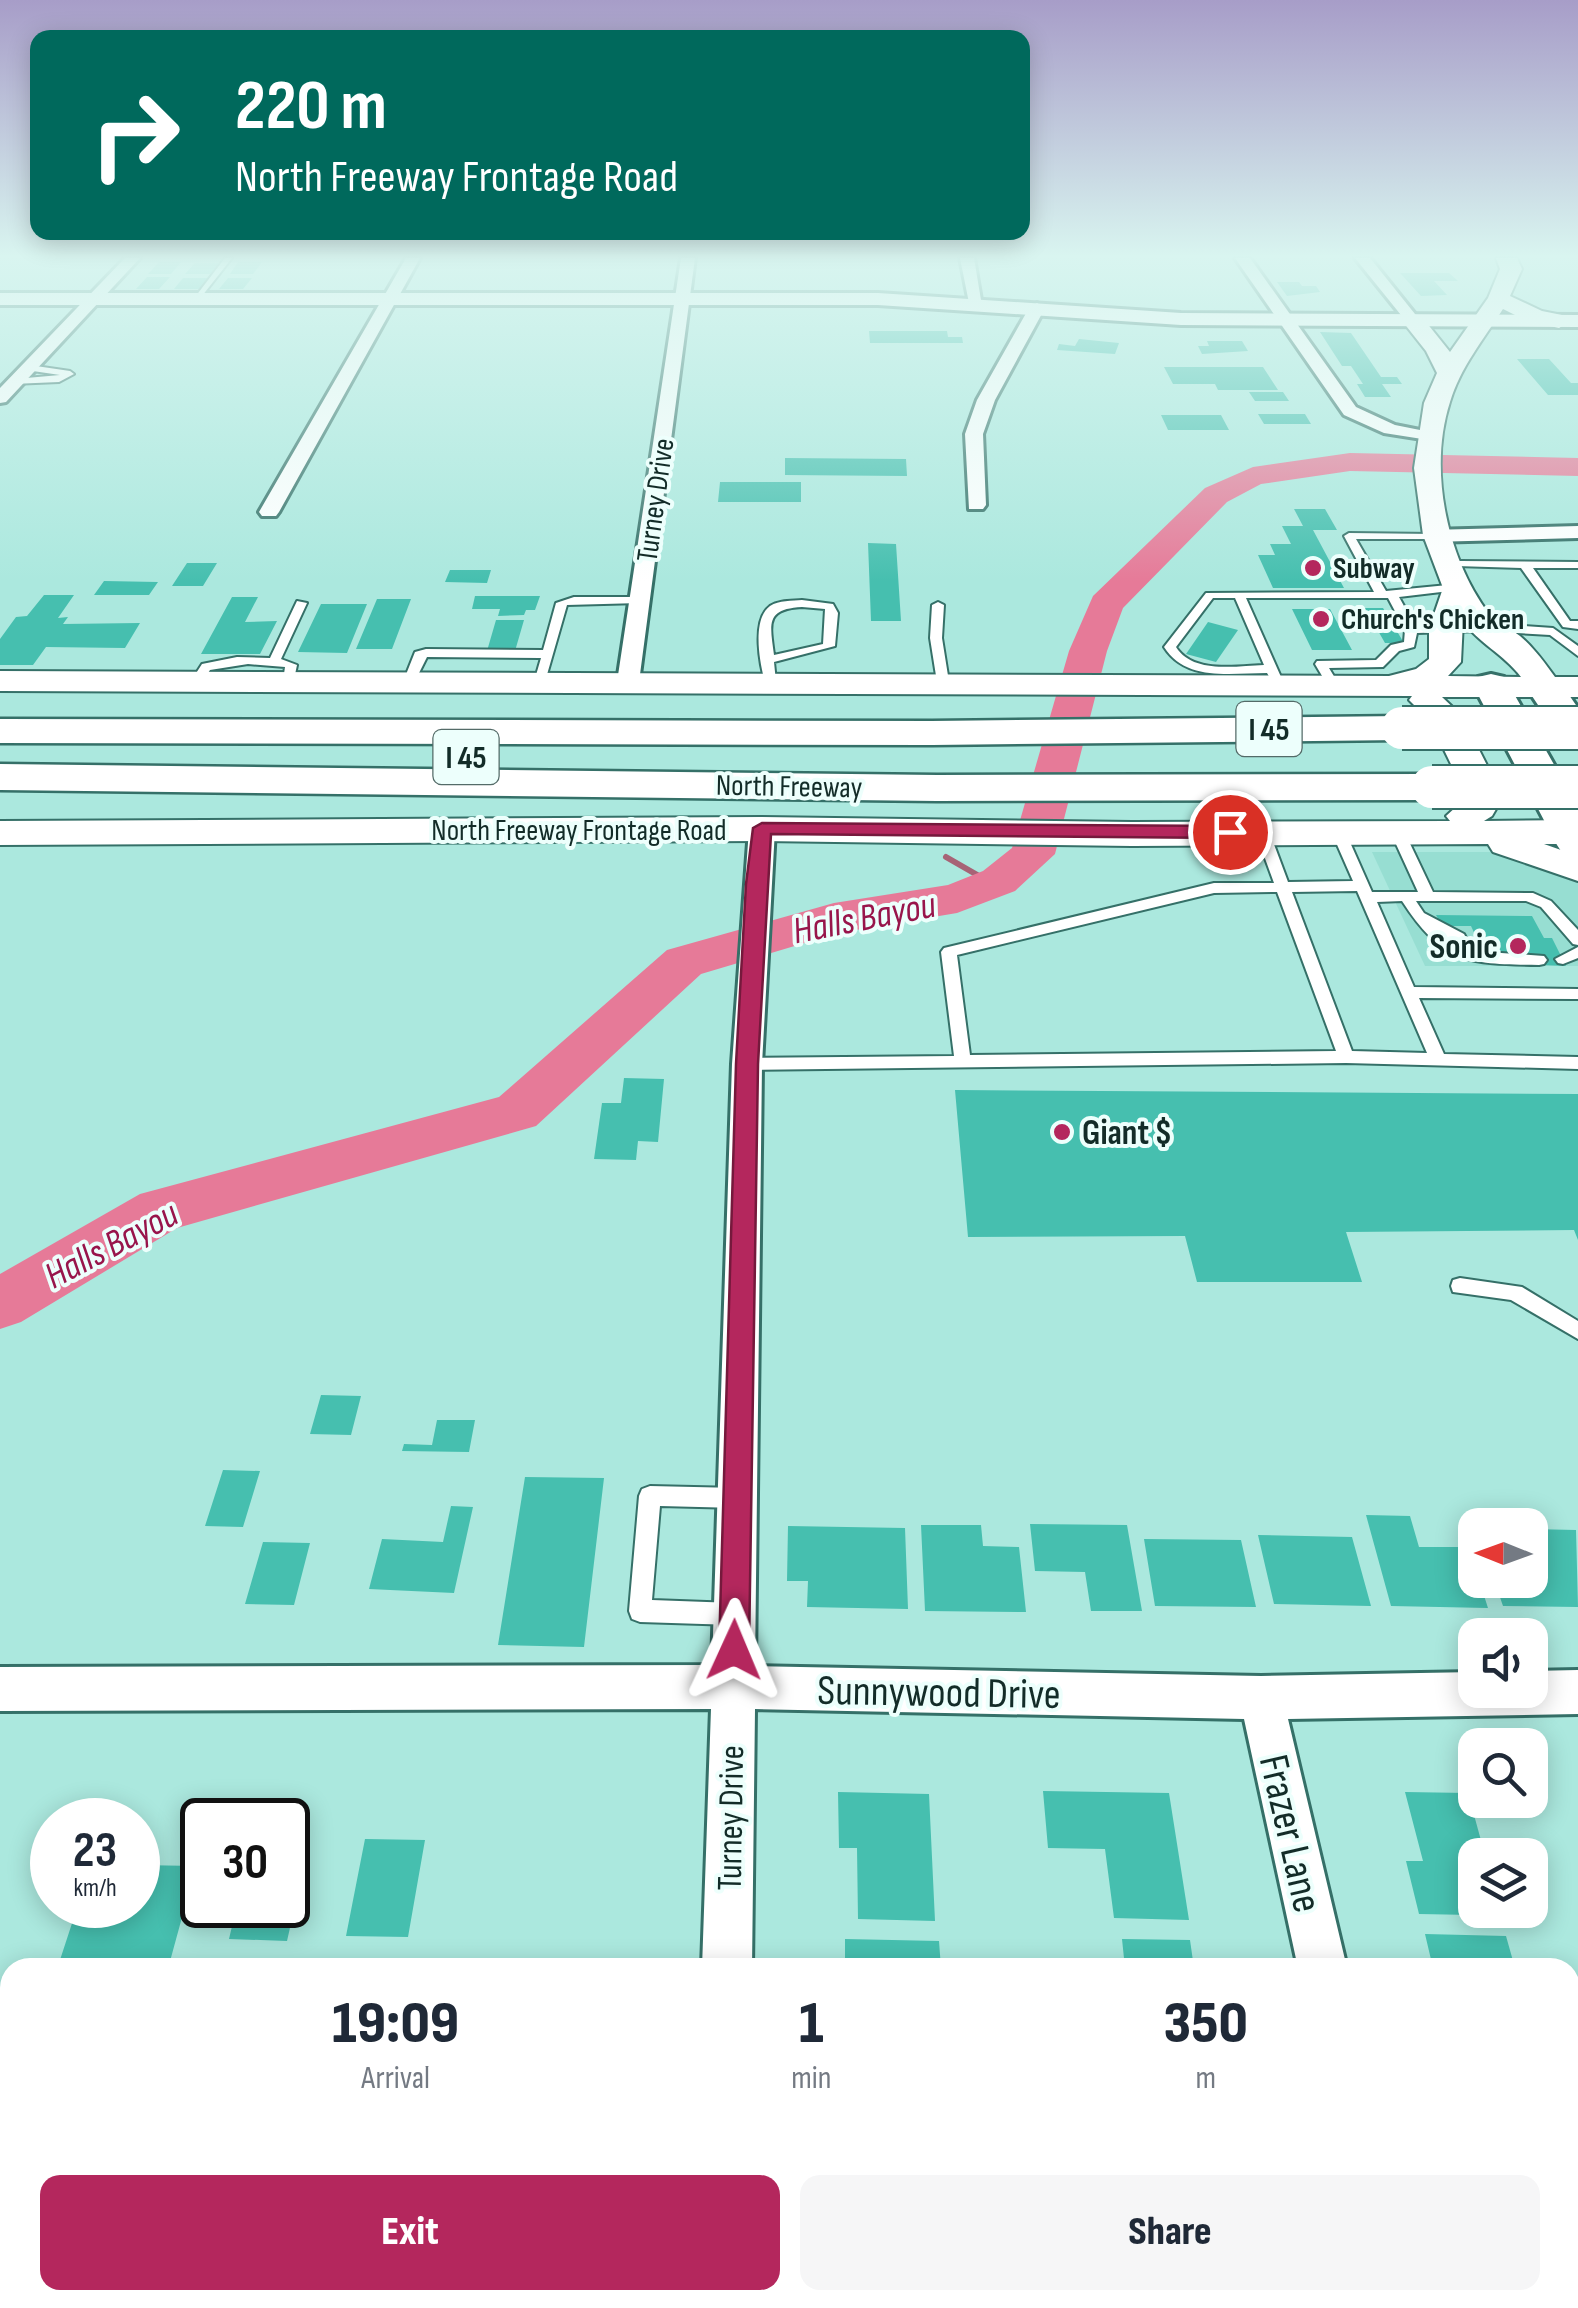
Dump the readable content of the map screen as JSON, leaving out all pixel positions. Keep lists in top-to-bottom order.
{
  "streets": {
    "highway": ["I 45", "North Freeway"],
    "main road": ["North Freeway Frontage Road"],
    "street": ["Turney Drive", "Sunnywood Drive", "Frazer Lane"]
  },
  "crossings": [
    ["Turney Drive", "North Freeway Frontage Road"],
    ["Turney Drive", "Sunnywood Drive"],
    ["Sunnywood Drive", "Frazer Lane"]
  ],
  "water": ["Halls Bayou"],
  "places": [
    "Subway",
    "Church's Chicken",
    "Sonic",
    "Giant $"
  ],
  "north": "left",
  "page": {
    "turn": ["220 m", "North Freeway Frontage Road"],
    "speed": "23 km/h",
    "limit": "30",
    "eta": [
      "19:09",
      "Arrival",
      "1",
      "min",
      "350",
      "m"
    ],
    "buttons": ["Exit", "Share"]
  }
}
